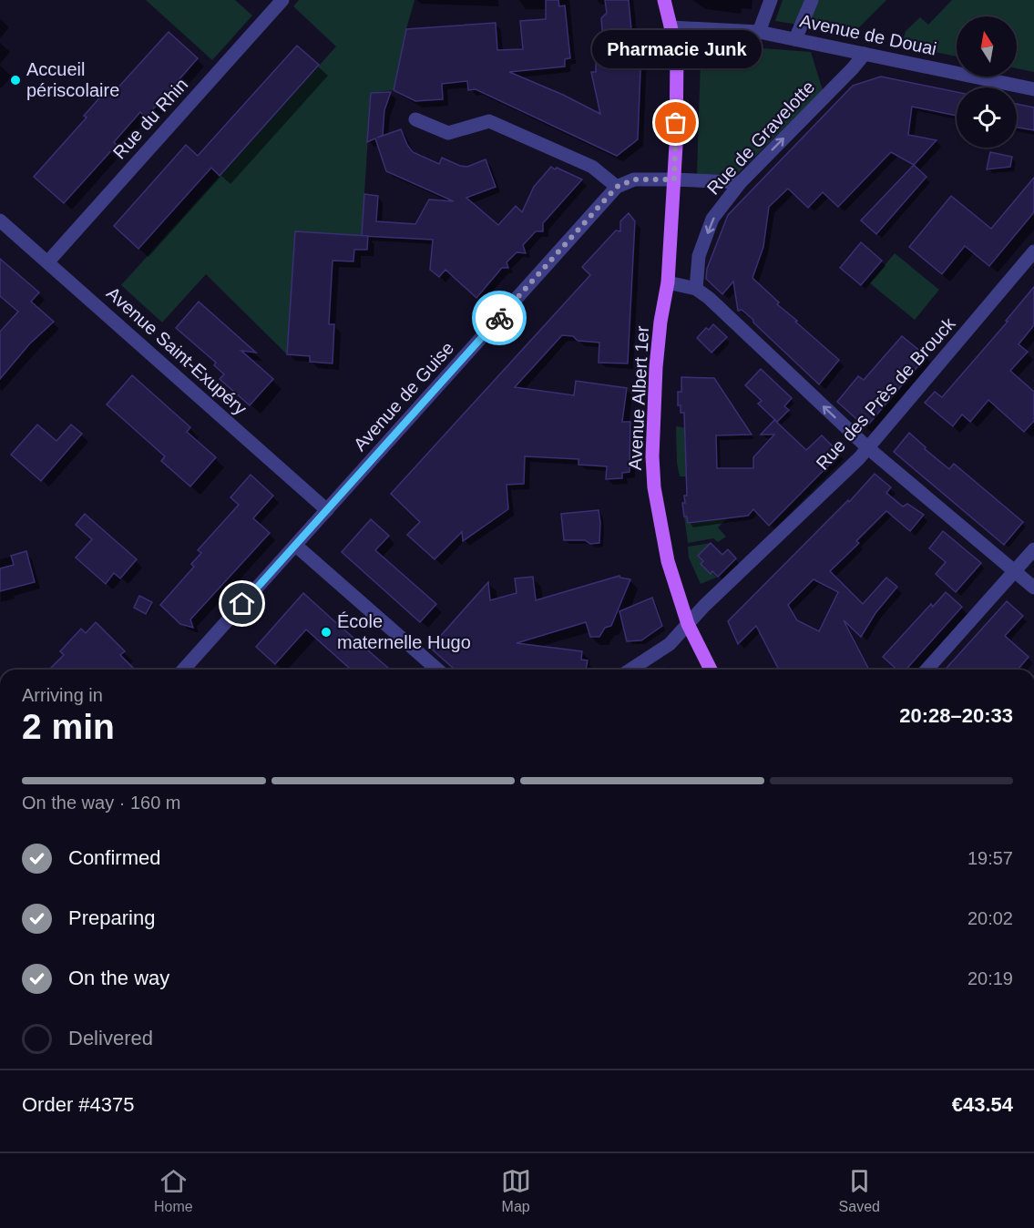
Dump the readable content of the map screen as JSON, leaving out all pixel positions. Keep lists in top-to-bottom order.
{
  "streets": {
    "main road": ["Avenue Albert 1er"],
    "street": [
      "Avenue de Douai",
      "Rue du Rhin",
      "Rue de Gravelotte",
      "Avenue Saint-Exupéry",
      "Rue des Près de Brouck",
      "Avenue de Guise"
    ]
  },
  "crossings": [
    ["Avenue de Douai", "Rue de Gravelotte"],
    ["Avenue de Douai", "Avenue Albert 1er"],
    ["Rue du Rhin", "Avenue Saint-Exupéry"],
    ["Avenue Saint-Exupéry", "Avenue de Guise"],
    ["Rue des Près de Brouck", "Avenue Albert 1er"]
  ],
  "places": ["Accueil périscolaire", "Pharmacie Junk", "École maternelle Hugo"],
  "north": "top",
  "page": {
    "bubble": "Pharmacie Junk",
    "heading": ["2 min", "Arriving in", "20:28–20:33"],
    "panel": ["Order #4375", "€43.54"],
    "bar": "On the way · 160 m",
    "list": [
      ["Confirmed", "19:57"],
      ["Preparing", "20:02"],
      ["On the way", "20:19"],
      "Delivered"
    ],
    "tabs": ["Home", "Map", "Saved"]
  }
}
